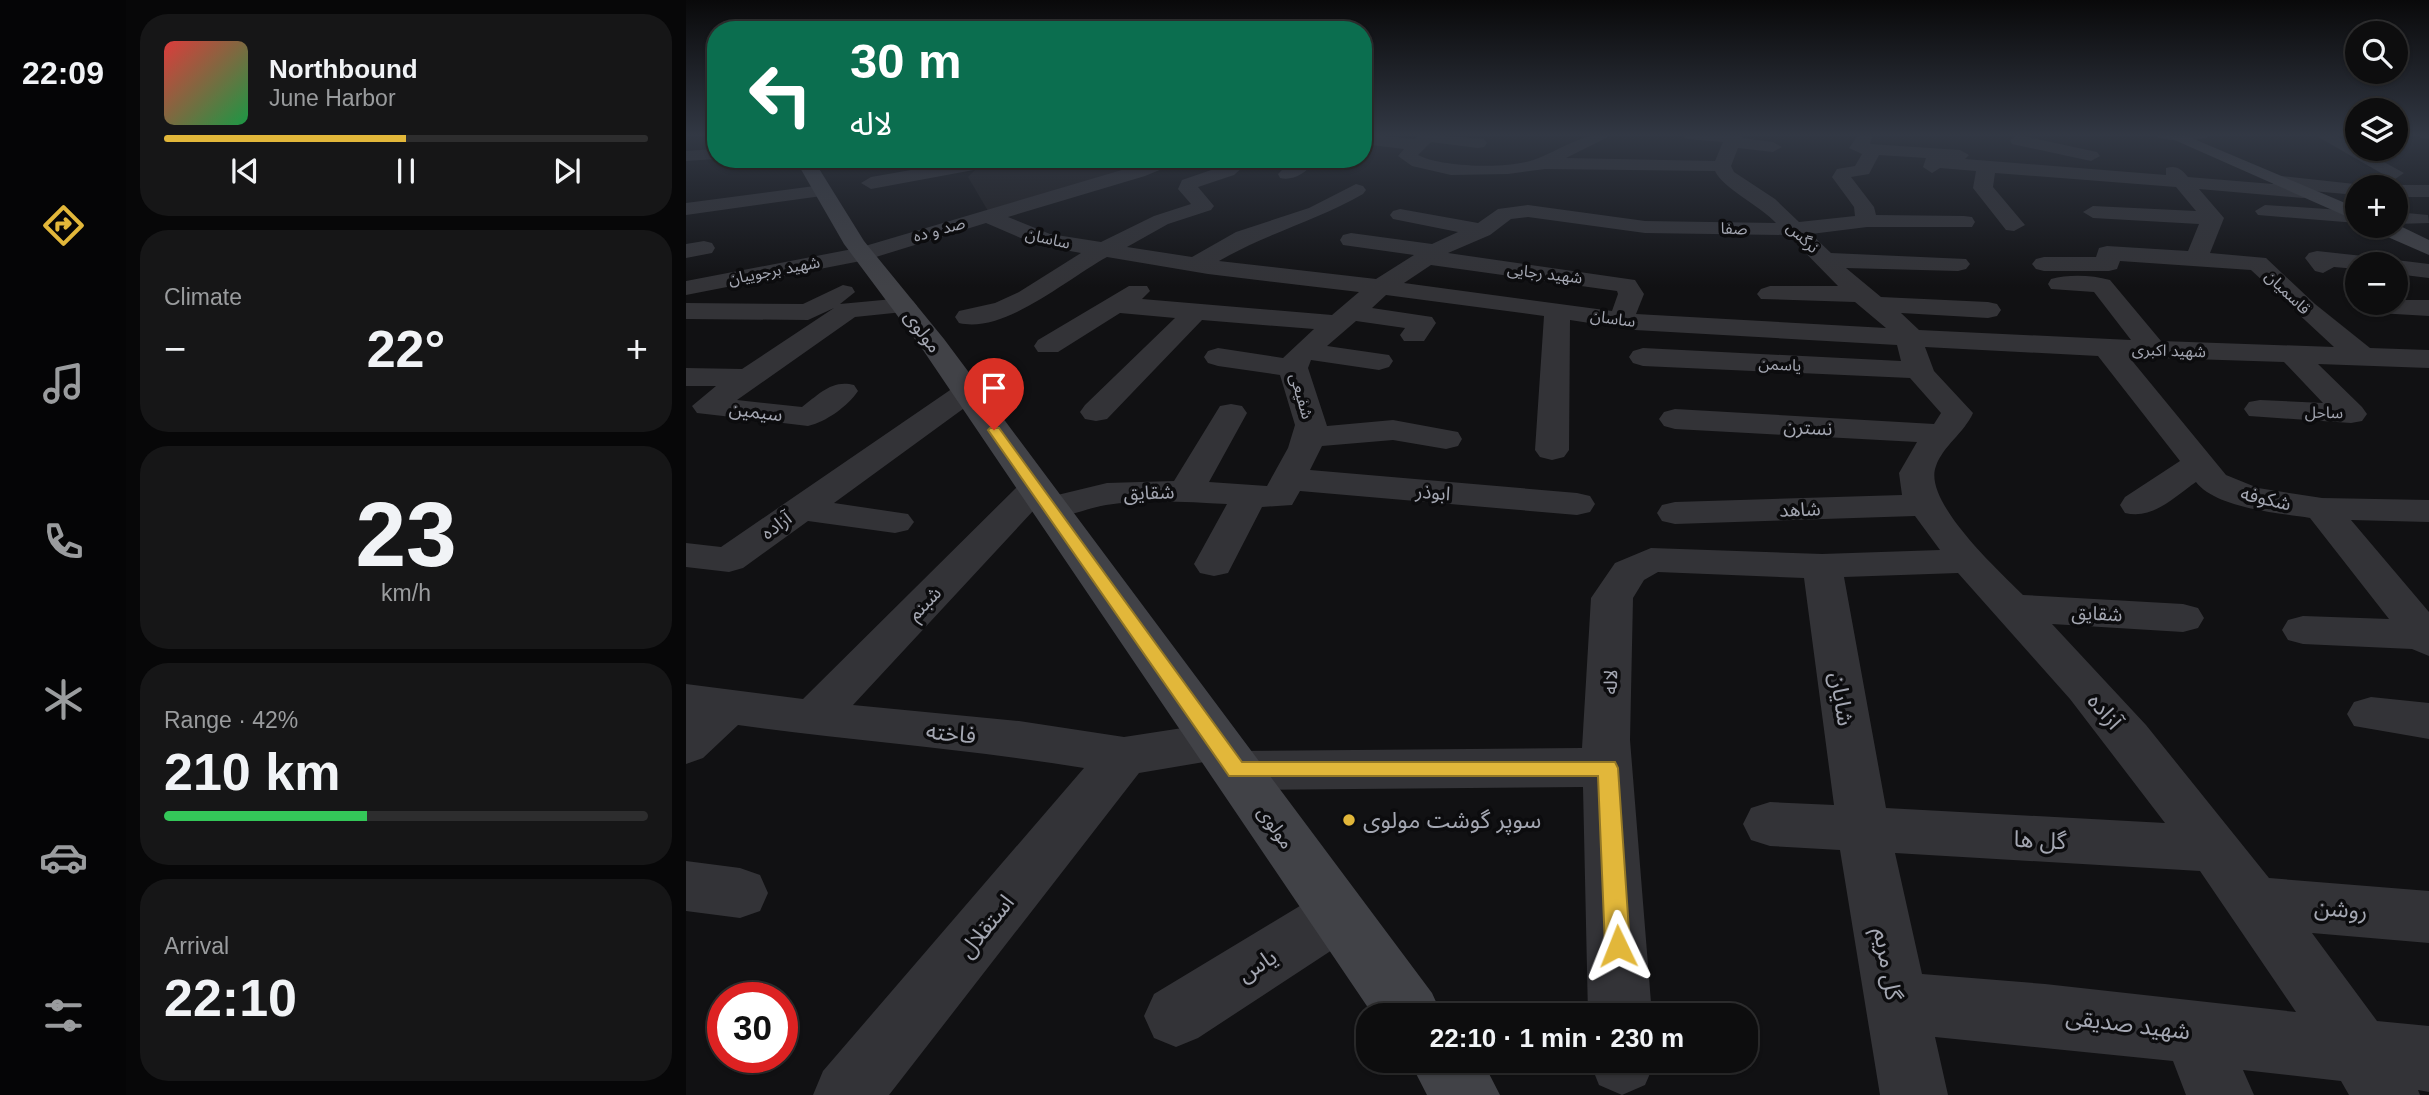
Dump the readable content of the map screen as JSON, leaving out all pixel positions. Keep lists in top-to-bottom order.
{
  "streets": {
    "main road": ["مولوی"],
    "street": [
      "صفا",
      "صد و ده",
      "نرگس",
      "ساسان",
      "شهید برجوییان",
      "شهید رجایی",
      "قاسمیان",
      "شهید اکبری",
      "یاسمن",
      "شفیعی",
      "سیمین",
      "ساحل",
      "نسترن",
      "شقایق",
      "ابوذر",
      "شکوفه",
      "شاهد",
      "آزاده",
      "شبنم",
      "لاله",
      "شایان",
      "فاخته",
      "گل ها",
      "روشن",
      "استقلال",
      "گل مریم",
      "یاس",
      "شهید صدیقی"
    ]
  },
  "crossings": [
    ["صفا", "نرگس"],
    ["صفا", "شفیعی"],
    ["صد و ده", "ساسان"],
    ["صد و ده", "شهید برجوییان"],
    ["صد و ده", "مولوی"],
    ["نرگس", "ساسان"],
    ["نرگس", "شهید اکبری"],
    ["نرگس", "یاسمن"],
    ["نرگس", "آزاده"],
    ["ساسان", "شهید رجایی"],
    ["ساسان", "شهید اکبری"],
    ["ساسان", "یاسمن"],
    ["ساسان", "شفیعی"],
    ["ساسان", "آزاده"],
    ["شهید برجوییان", "مولوی"],
    ["شهید رجایی", "شفیعی"],
    ["قاسمیان", "شهید اکبری"],
    ["مولوی", "سیمین"],
    ["مولوی", "شقایق"],
    ["مولوی", "آزاده"],
    ["مولوی", "شبنم"],
    ["مولوی", "فاخته"],
    ["مولوی", "یاس"],
    ["شهید اکبری", "یاسمن"],
    ["شهید اکبری", "ساحل"],
    ["شهید اکبری", "شکوفه"],
    ["شهید اکبری", "آزاده"],
    ["یاسمن", "آزاده"],
    ["شفیعی", "شقایق"],
    ["شفیعی", "ابوذر"],
    ["نسترن", "آزاده"],
    ["شقایق", "ابوذر"],
    ["شقایق", "آزاده"],
    ["شقایق", "شبنم"],
    ["شاهد", "آزاده"],
    ["آزاده", "لاله"],
    ["آزاده", "گل ها"],
    ["آزاده", "روشن"],
    ["آزاده", "شهید صدیقی"],
    ["شبنم", "فاخته"],
    ["لاله", "شایان"],
    ["شایان", "گل ها"],
    ["شایان", "گل مریم"],
    ["فاخته", "استقلال"],
    ["گل ها", "گل مریم"],
    ["گل مریم", "شهید صدیقی"]
  ],
  "places": ["سوپر گوشت مولوی"],
  "page": {
    "tabs": "22:09",
    "map_buttons": ["+", "−"],
    "turn": ["30 m", "لاله"],
    "song": ["Northbound", "June Harbor"],
    "tile": [
      "Climate",
      ["23", "km/h"],
      ["Range · 42%", "210 km"],
      ["Arrival", "22:10"]
    ],
    "heat": ["−", "22°", "+"],
    "limit": "30",
    "trip": "22:10 · 1 min · 230 m"
  }
}
